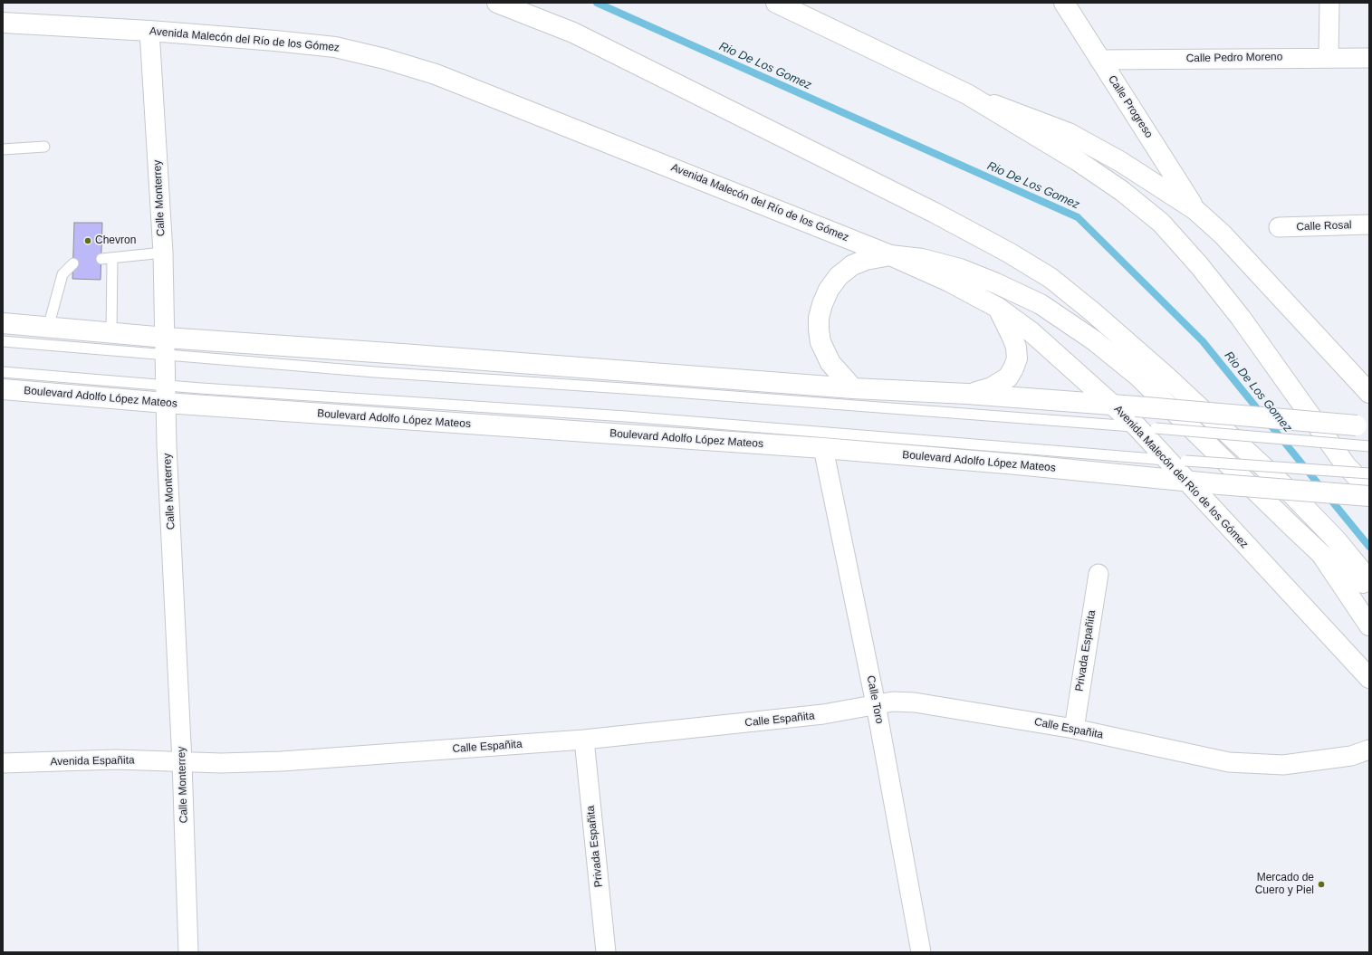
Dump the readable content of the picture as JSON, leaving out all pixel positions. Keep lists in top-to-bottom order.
{
  "streets": {
    "main road": ["Avenida Malecón del Río de los Gómez", "Calle Progreso", "Boulevard Adolfo López Mateos"],
    "street": [
      "Calle Pedro Moreno",
      "Calle Monterrey",
      "Calle Rosal",
      "Privada Españita",
      "Calle Toro",
      "Calle Españita",
      "Avenida Españita"
    ]
  },
  "crossings": [
    ["Avenida Malecón del Río de los Gómez", "Calle Monterrey"],
    ["Avenida Malecón del Río de los Gómez", "Boulevard Adolfo López Mateos"],
    ["Calle Pedro Moreno", "Calle Progreso"],
    ["Calle Monterrey", "Boulevard Adolfo López Mateos"],
    ["Calle Monterrey", "Calle Españita"],
    ["Calle Monterrey", "Avenida Españita"],
    ["Boulevard Adolfo López Mateos", "Calle Toro"],
    ["Privada Españita", "Calle Españita"],
    ["Calle Toro", "Calle Españita"],
    ["Calle Españita", "Avenida Españita"]
  ],
  "water": ["Rio De Los Gomez"],
  "places": ["Chevron", "Mercado de Cuero y Piel"]
}
